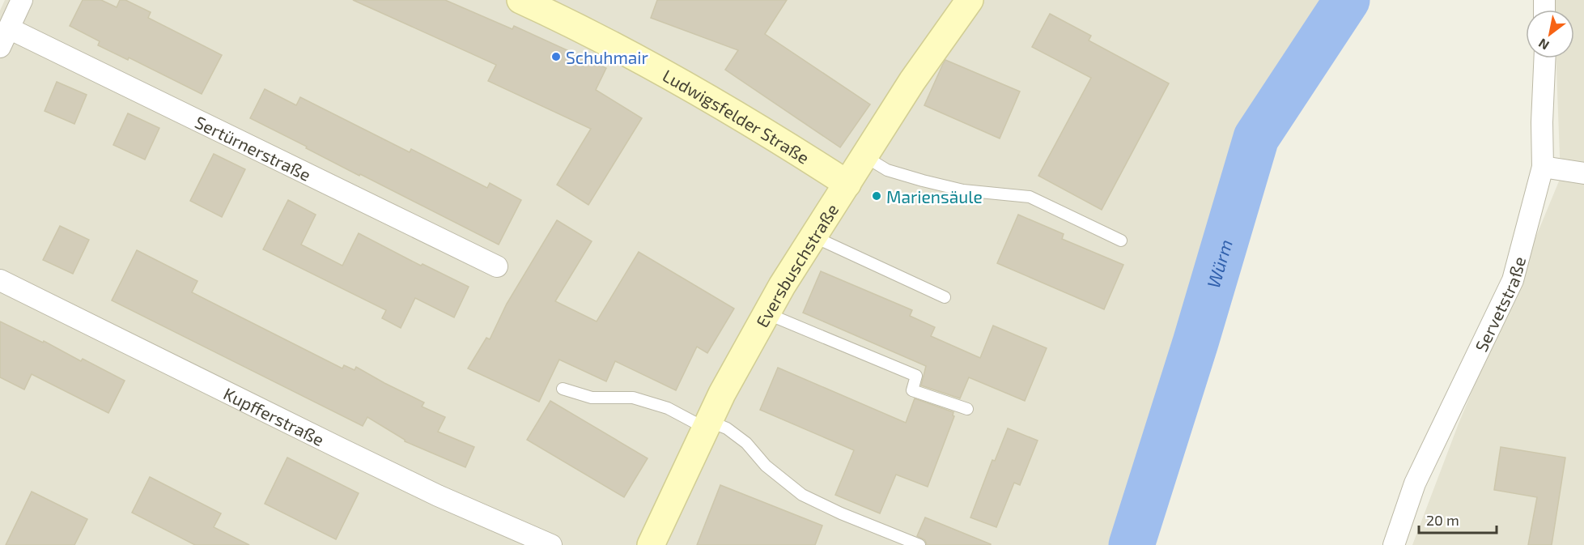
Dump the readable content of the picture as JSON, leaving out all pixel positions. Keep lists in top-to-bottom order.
{
  "streets": {
    "main road": ["Ludwigsfelder Straße", "Eversbuschstraße"],
    "street": ["Sertürnerstraße", "Servetstraße", "Kupfferstraße"]
  },
  "crossings": [
    ["Ludwigsfelder Straße", "Eversbuschstraße"]
  ],
  "water": ["Würm"],
  "places": ["Schuhmair", "Mariensäule"],
  "scale_bar": "20 m",
  "north": "bottom left"
}
